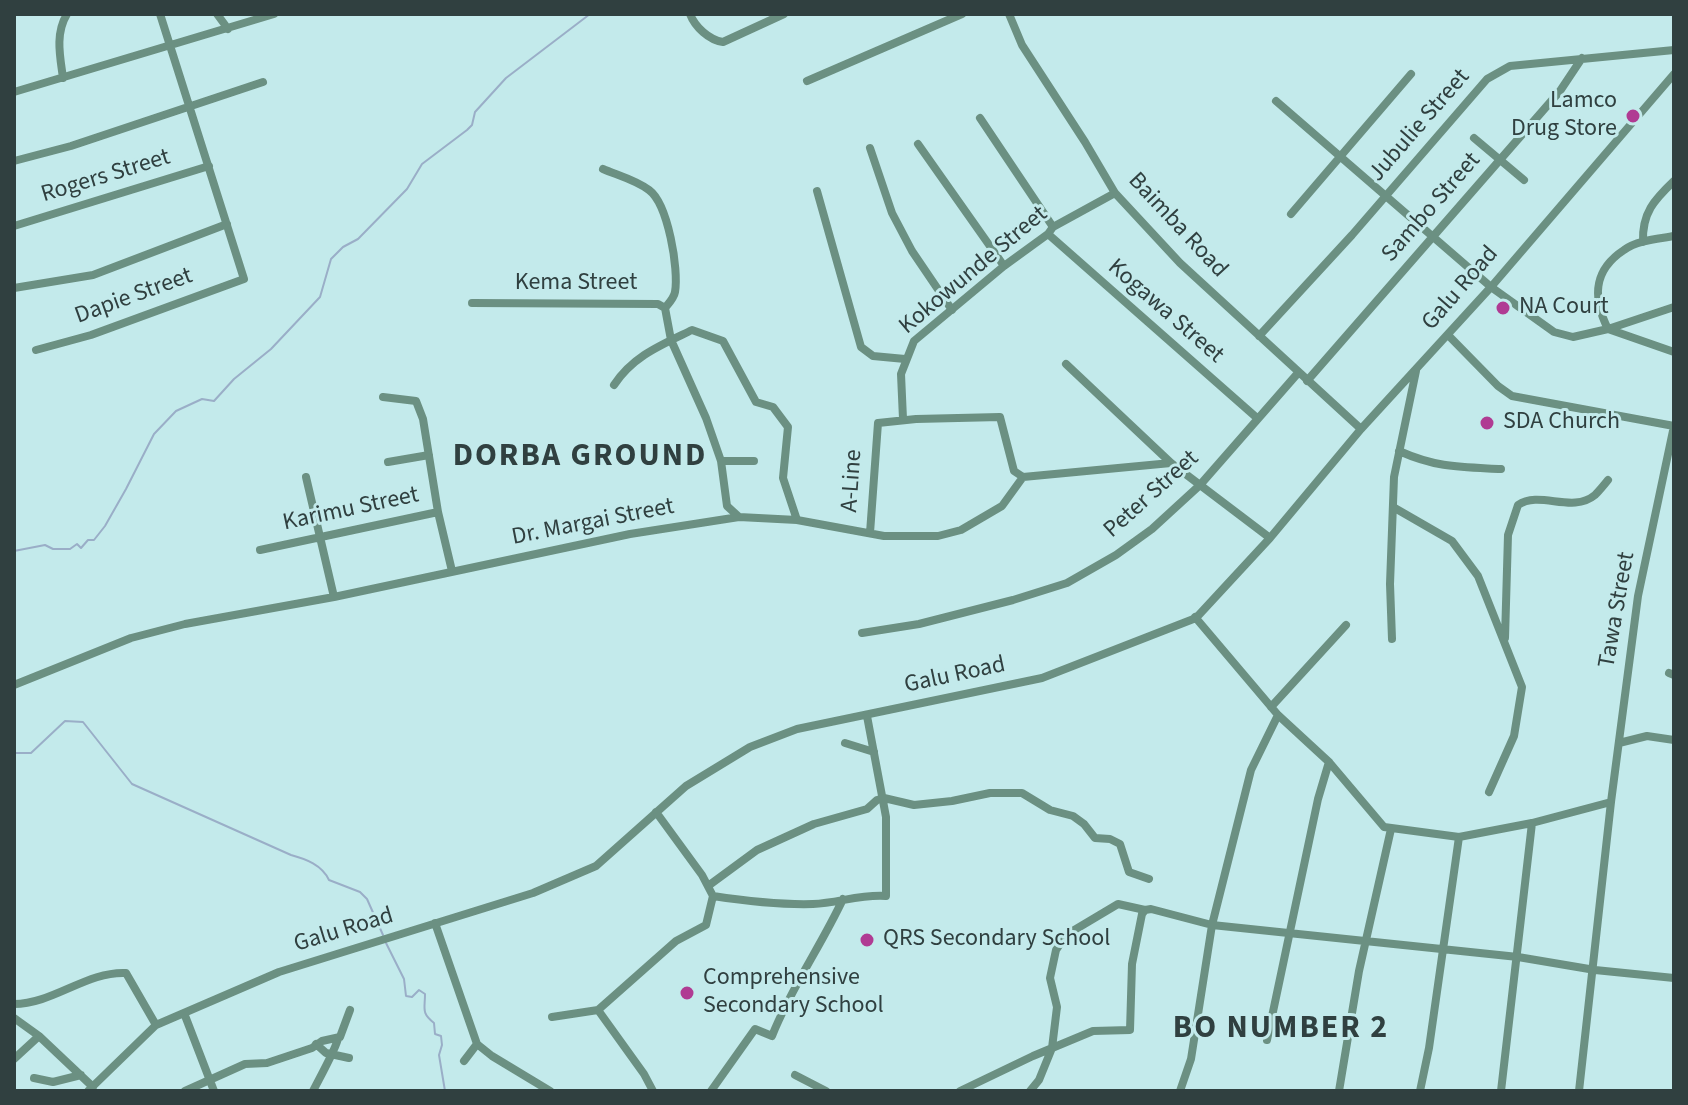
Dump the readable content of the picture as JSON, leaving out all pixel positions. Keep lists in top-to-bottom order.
{
  "streets": {
    "street": [
      "Jubulie Street",
      "Rogers Street",
      "Sambo Street",
      "Baimba Road",
      "Kokowunde Street",
      "Kema Street",
      "Galu Road",
      "Dapie Street",
      "Kogawa Street",
      "A-Line",
      "Peter Street",
      "Karimu Street",
      "Dr. Margai Street",
      "Tawa Street"
    ]
  },
  "crossings": [
    ["Jubulie Street", "Sambo Street"],
    ["Jubulie Street", "Baimba Road"],
    ["Sambo Street", "Baimba Road"],
    ["Baimba Road", "Kokowunde Street"],
    ["Baimba Road", "Galu Road"],
    ["Baimba Road", "Peter Street"],
    ["Kokowunde Street", "Kogawa Street"],
    ["Kema Street", "Dr. Margai Street"],
    ["Kogawa Street", "Peter Street"],
    ["A-Line", "Dr. Margai Street"],
    ["Karimu Street", "Dr. Margai Street"]
  ],
  "districts": ["DORBA GROUND", "BO NUMBER 2"],
  "places": [
    "Lamco Drug Store",
    "NA Court",
    "SDA Church",
    "QRS Secondary School",
    "Comprehensive Secondary School"
  ]
}
